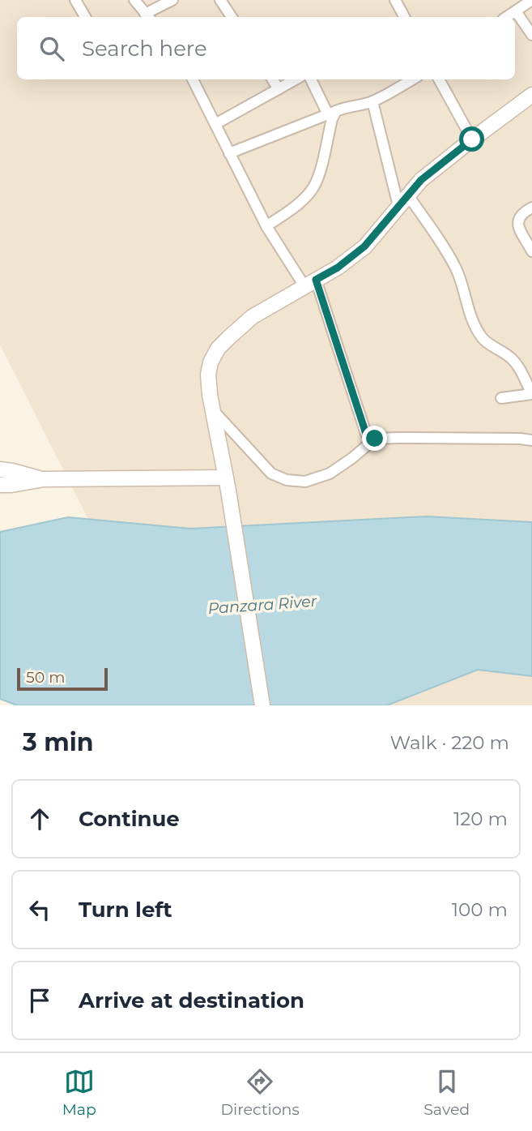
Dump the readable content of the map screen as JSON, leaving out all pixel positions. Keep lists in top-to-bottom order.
{
  "water": ["Panzara River"],
  "scale_bar": "50 m",
  "page": {
    "search": "Search here",
    "scale": "50 m",
    "heading": ["3 min", "Walk · 220 m"],
    "list": [
      ["Continue", "120 m"],
      ["Turn left", "100 m"],
      "Arrive at destination"
    ],
    "nav": ["Map", "Directions", "Saved"]
  }
}
